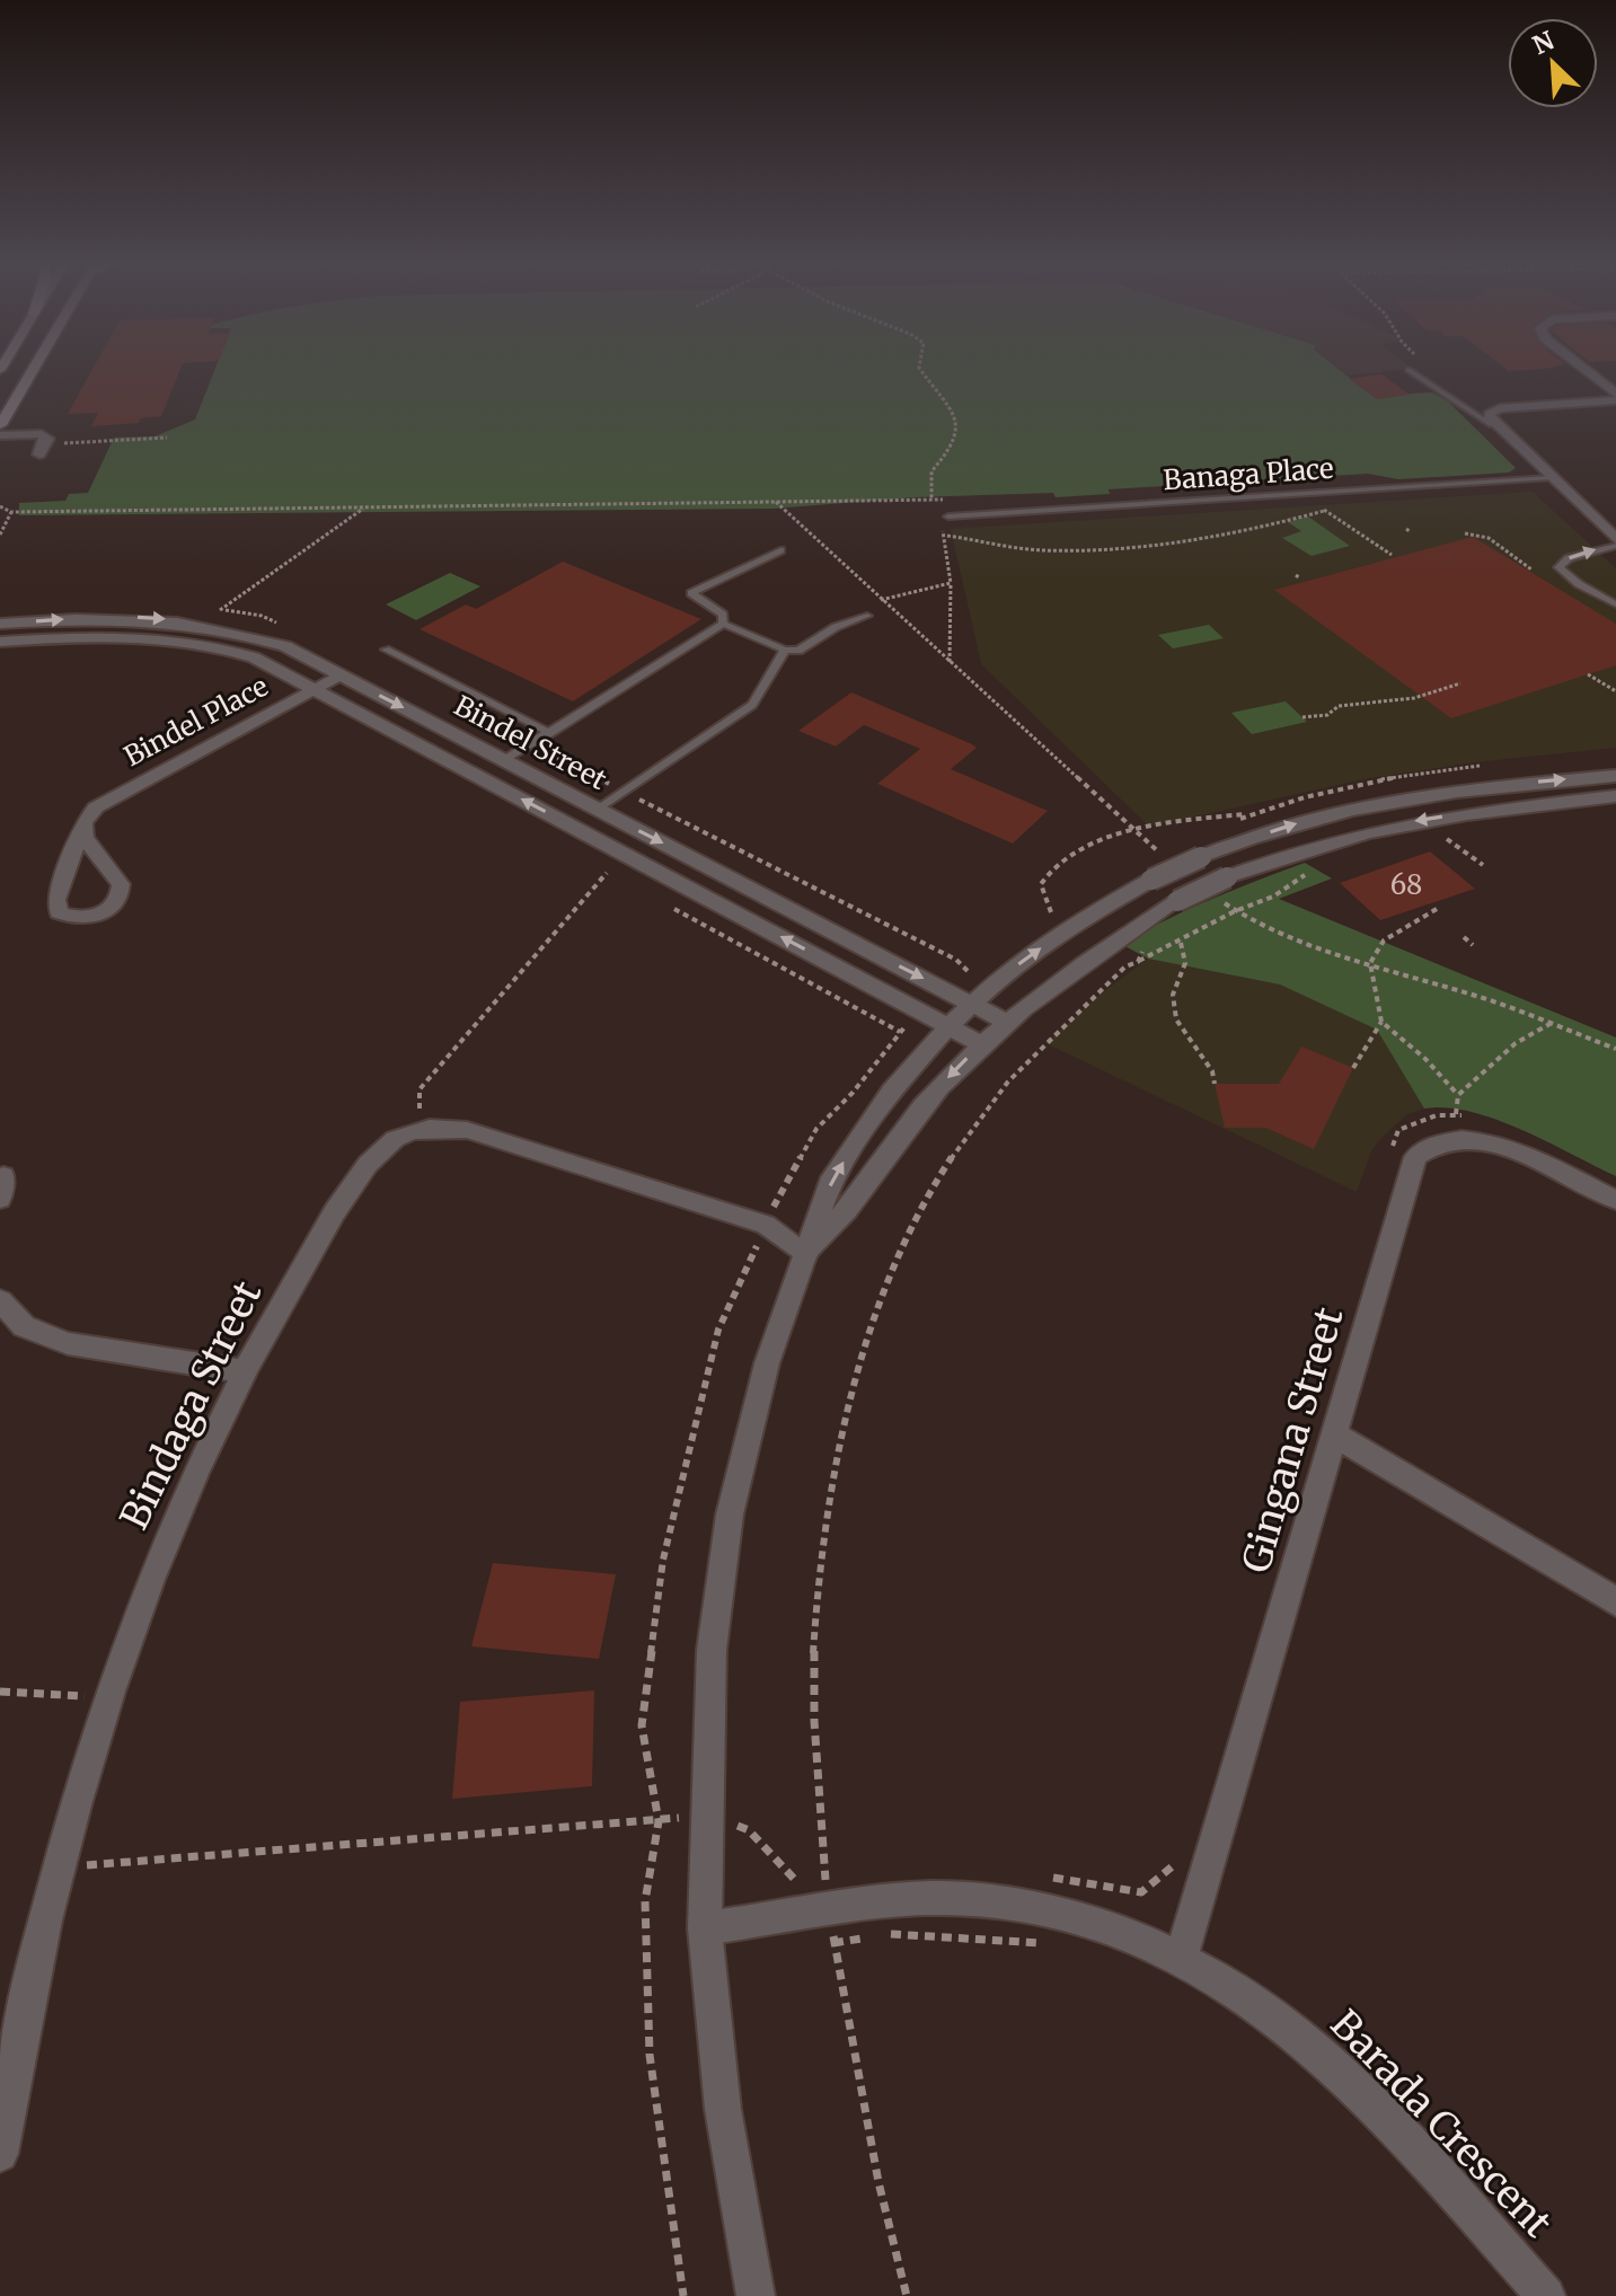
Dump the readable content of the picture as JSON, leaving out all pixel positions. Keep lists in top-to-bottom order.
{
  "streets": {
    "street": [
      "Bindel Place",
      "Bindel Street",
      "Bindaga Street",
      "Gingana Street",
      "Barada Crescent"
    ],
    "lane": ["Banaga Place"]
  },
  "crossings": [
    ["Bindel Place", "Bindel Street"],
    ["Gingana Street", "Barada Crescent"]
  ],
  "house_numbers": ["68"],
  "north": "top left"
}
